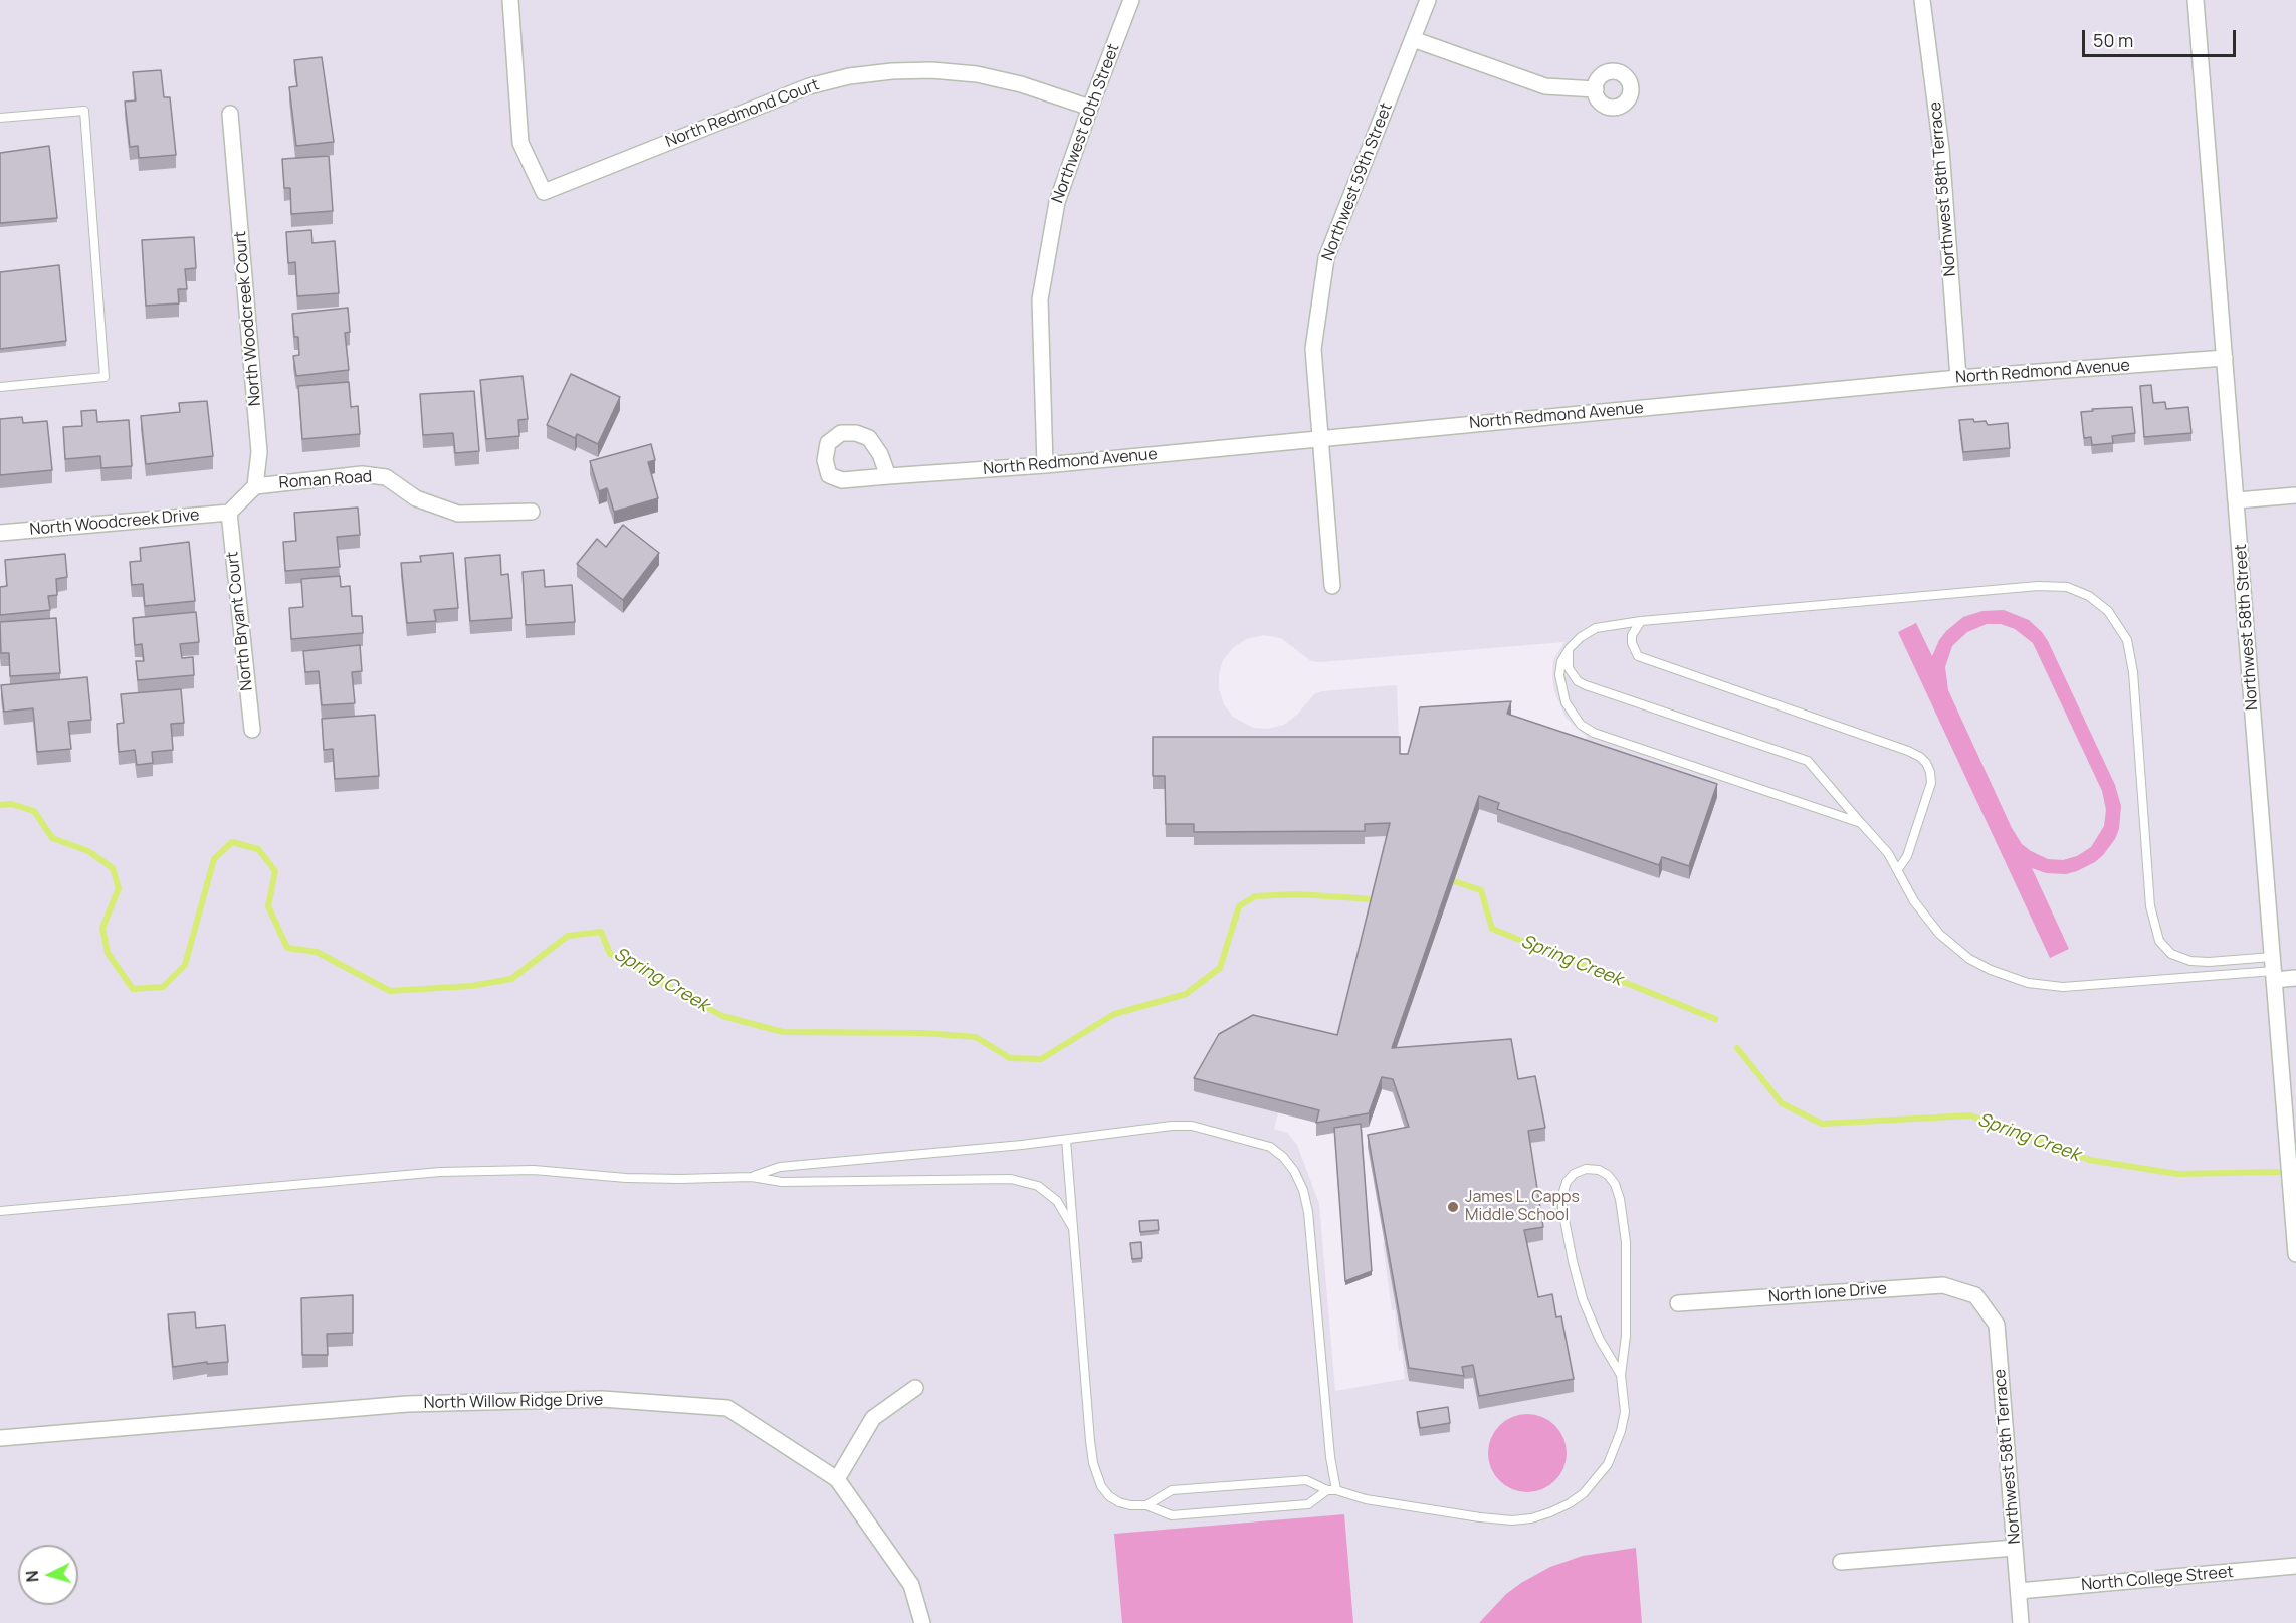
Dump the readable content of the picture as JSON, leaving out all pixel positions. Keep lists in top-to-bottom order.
{
  "streets": {
    "street": [
      "North Redmond Court",
      "Northwest 60th Street",
      "Northwest 59th Street",
      "Northwest 58th Terrace",
      "North Woodcreek Court",
      "North Redmond Avenue",
      "Roman Road",
      "North Woodcreek Drive",
      "North Bryant Court",
      "Northwest 58th Street",
      "North Ione Drive",
      "North Willow Ridge Drive",
      "North College Street"
    ]
  },
  "crossings": [
    ["North Redmond Court", "Northwest 60th Street"],
    ["Northwest 60th Street", "North Redmond Avenue"],
    ["Northwest 59th Street", "North Redmond Avenue"],
    ["Northwest 58th Terrace", "North Redmond Avenue"],
    ["Northwest 58th Terrace", "North Ione Drive"],
    ["Northwest 58th Terrace", "North College Street"],
    ["North Woodcreek Court", "Roman Road"],
    ["North Redmond Avenue", "Northwest 58th Street"],
    ["North Woodcreek Drive", "North Bryant Court"]
  ],
  "water": ["Spring Creek"],
  "places": ["James L. Capps Middle School"],
  "scale_bar": "50 m",
  "north": "left"
}
